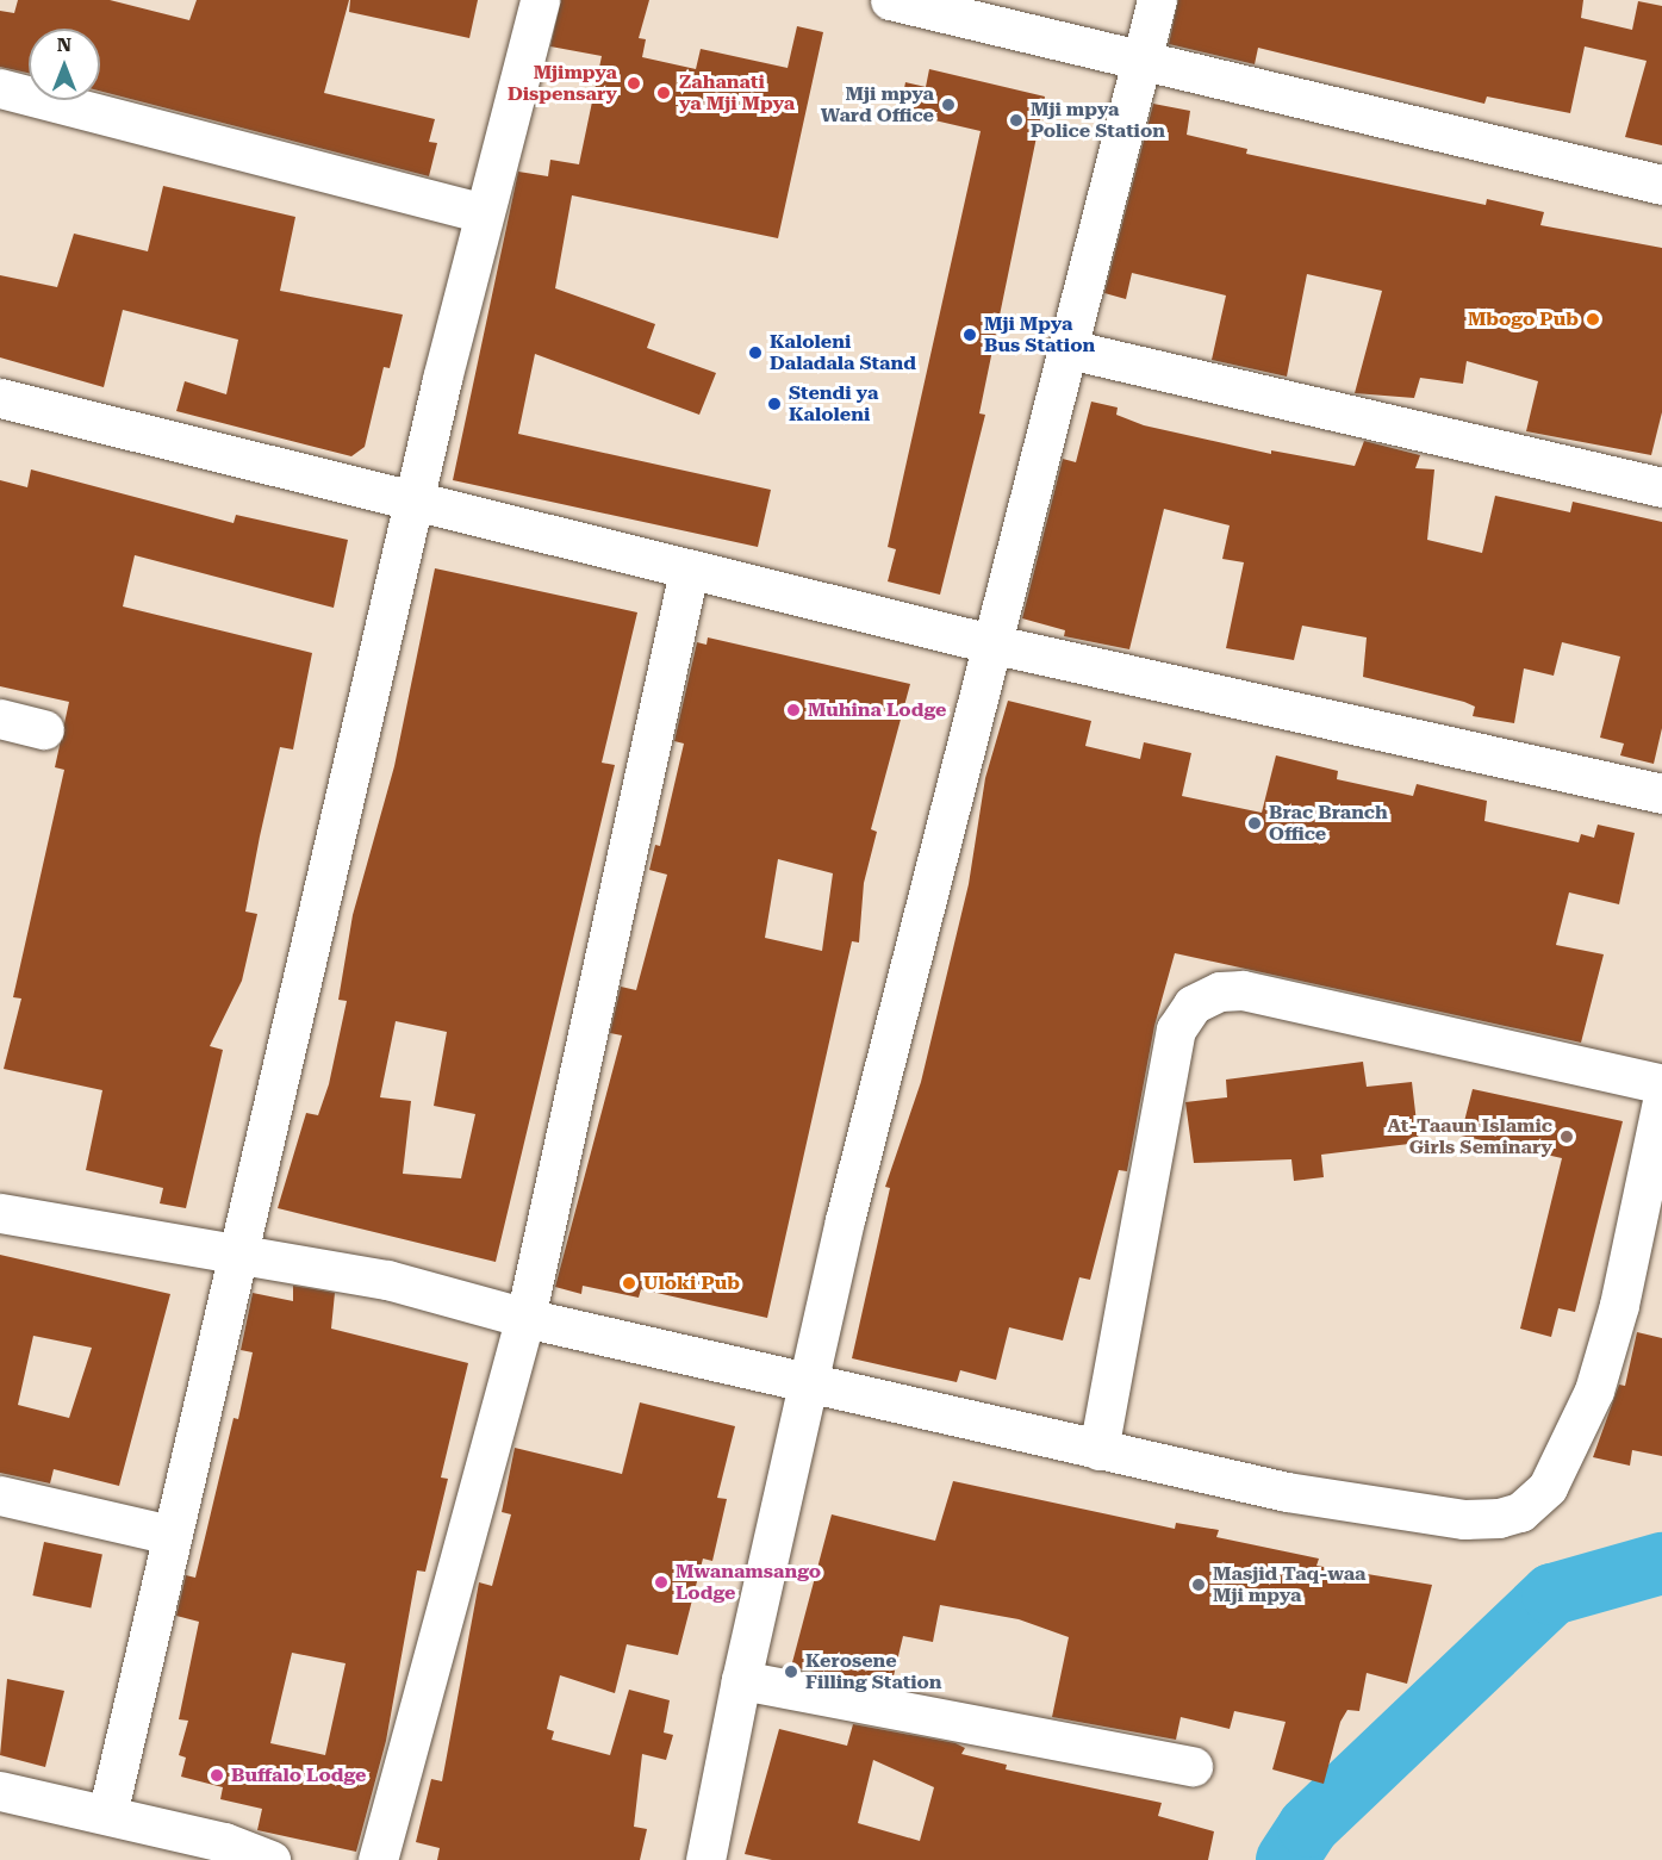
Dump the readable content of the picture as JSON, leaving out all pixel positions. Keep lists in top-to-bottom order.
{
  "places": [
    "Mjimpya Dispensary",
    "Zahanati ya Mji Mpya",
    "Mji mpya Ward Office",
    "Mji mpya Police Station",
    "Mbogo Pub",
    "Mji Mpya Bus Station",
    "Kaloleni Daladala Stand",
    "Stendi ya Kaloleni",
    "Muhina Lodge",
    "Brac Branch Office",
    "At-Taaun Islamic Girls Seminary",
    "Uloki Pub",
    "Mwanamsango Lodge",
    "Masjid Taq-waa Mji mpya",
    "Kerosene Filling Station",
    "Buffalo Lodge"
  ],
  "north": "top"
}
